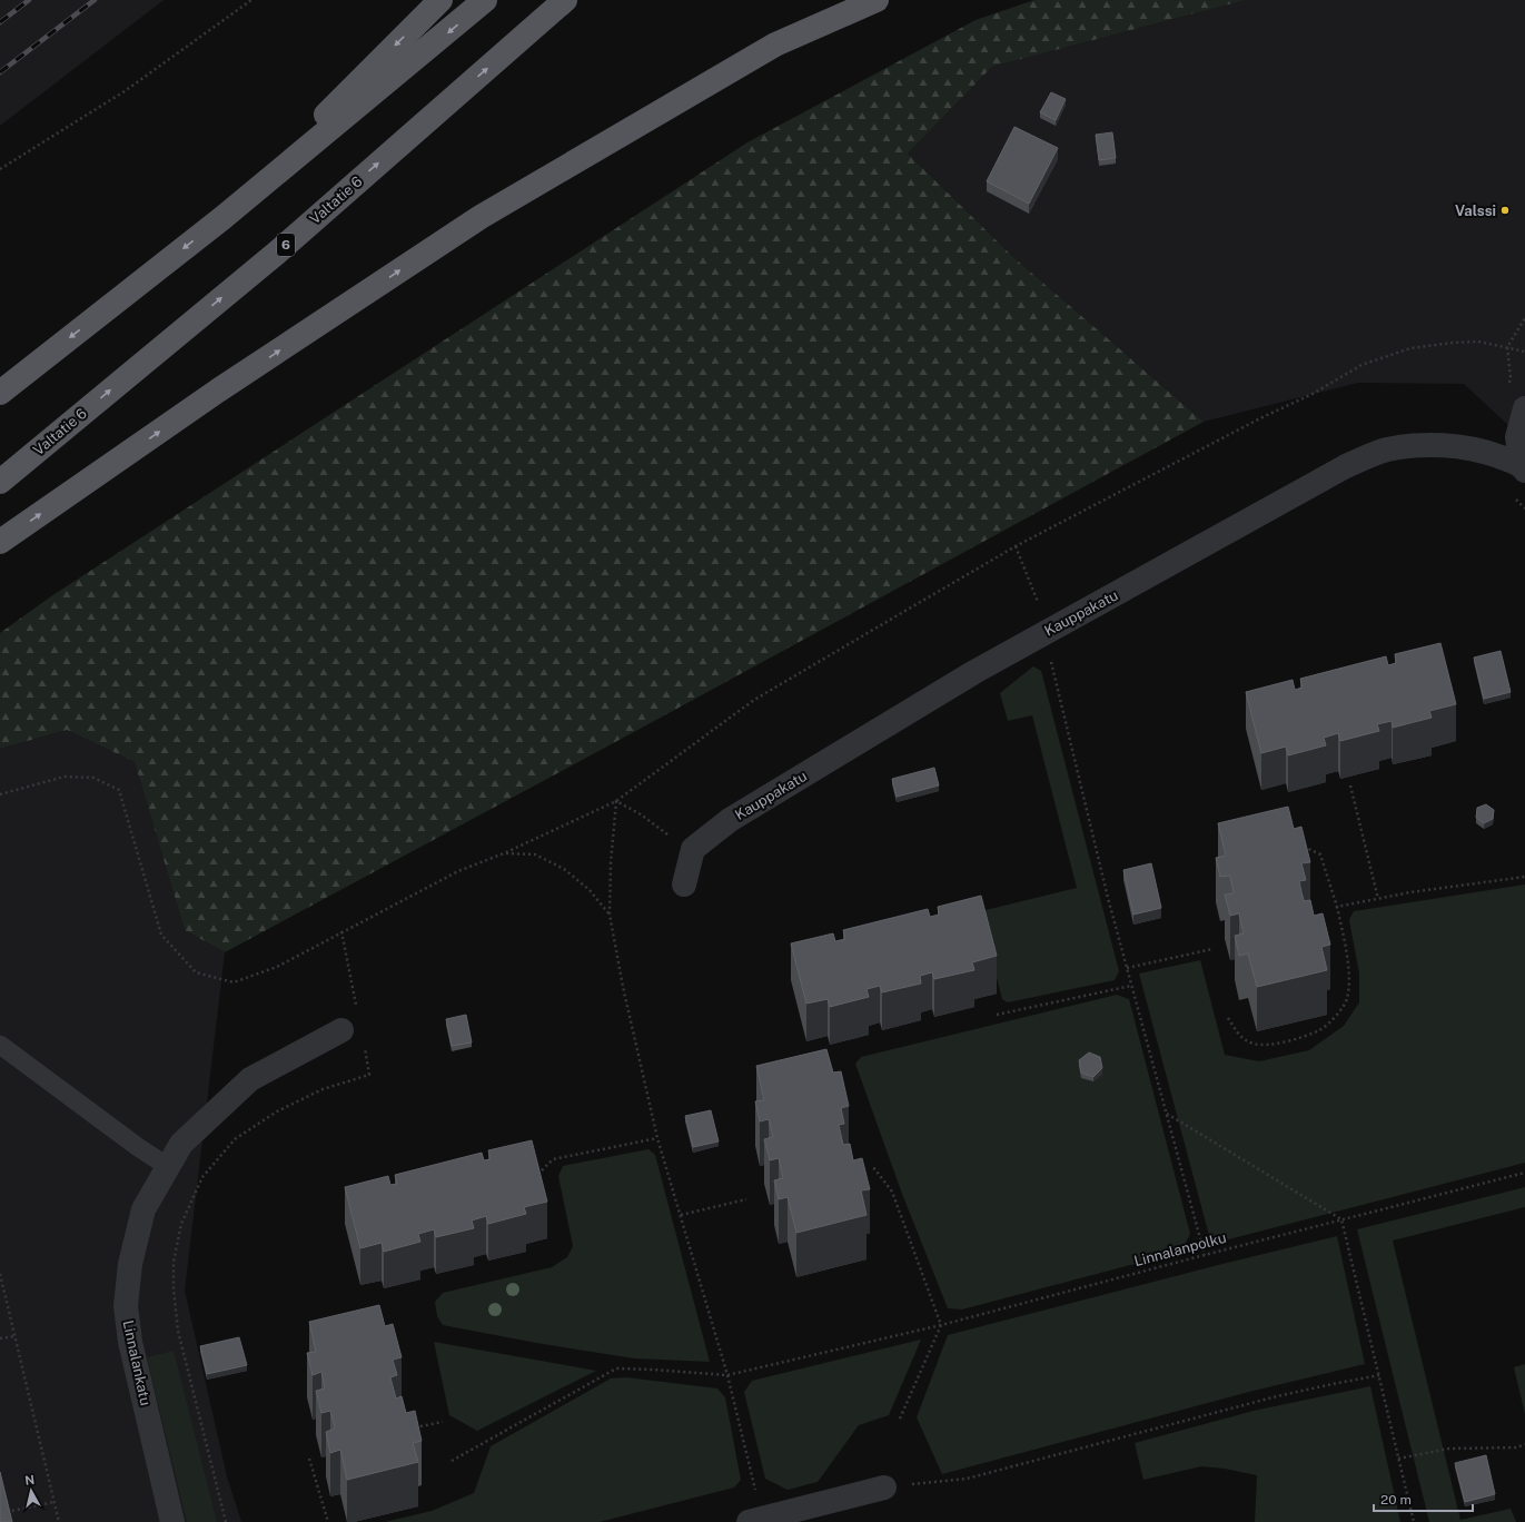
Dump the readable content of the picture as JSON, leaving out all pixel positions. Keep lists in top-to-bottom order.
{
  "streets": {
    "highway": ["Valtatie 6", "6"],
    "street": ["Kauppakatu", "Linnalankatu"],
    "path": ["Linnalanpolku"]
  },
  "places": ["Valssi"],
  "scale_bar": "20 m",
  "north": "top"
}
